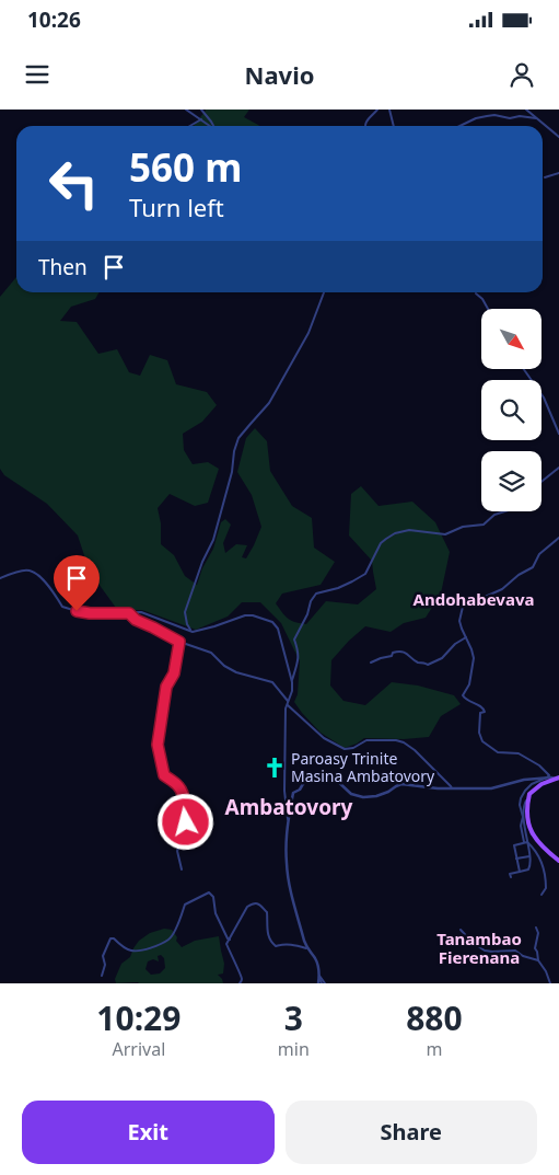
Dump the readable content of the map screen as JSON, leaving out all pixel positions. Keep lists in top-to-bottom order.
{
  "districts": ["Andohabevava", "Ambatovory", "Tanambao Fierenana"],
  "places": {
    "church": ["Paroasy Trinite Masina Ambatovory"]
  },
  "north": "bottom right",
  "page": {
    "status": "10:26",
    "header": "Navio",
    "turn": ["560 m", "Turn left"],
    "then": "Then",
    "eta": [
      "10:29",
      "Arrival",
      "3",
      "min",
      "880",
      "m"
    ],
    "buttons": ["Exit", "Share"]
  }
}
